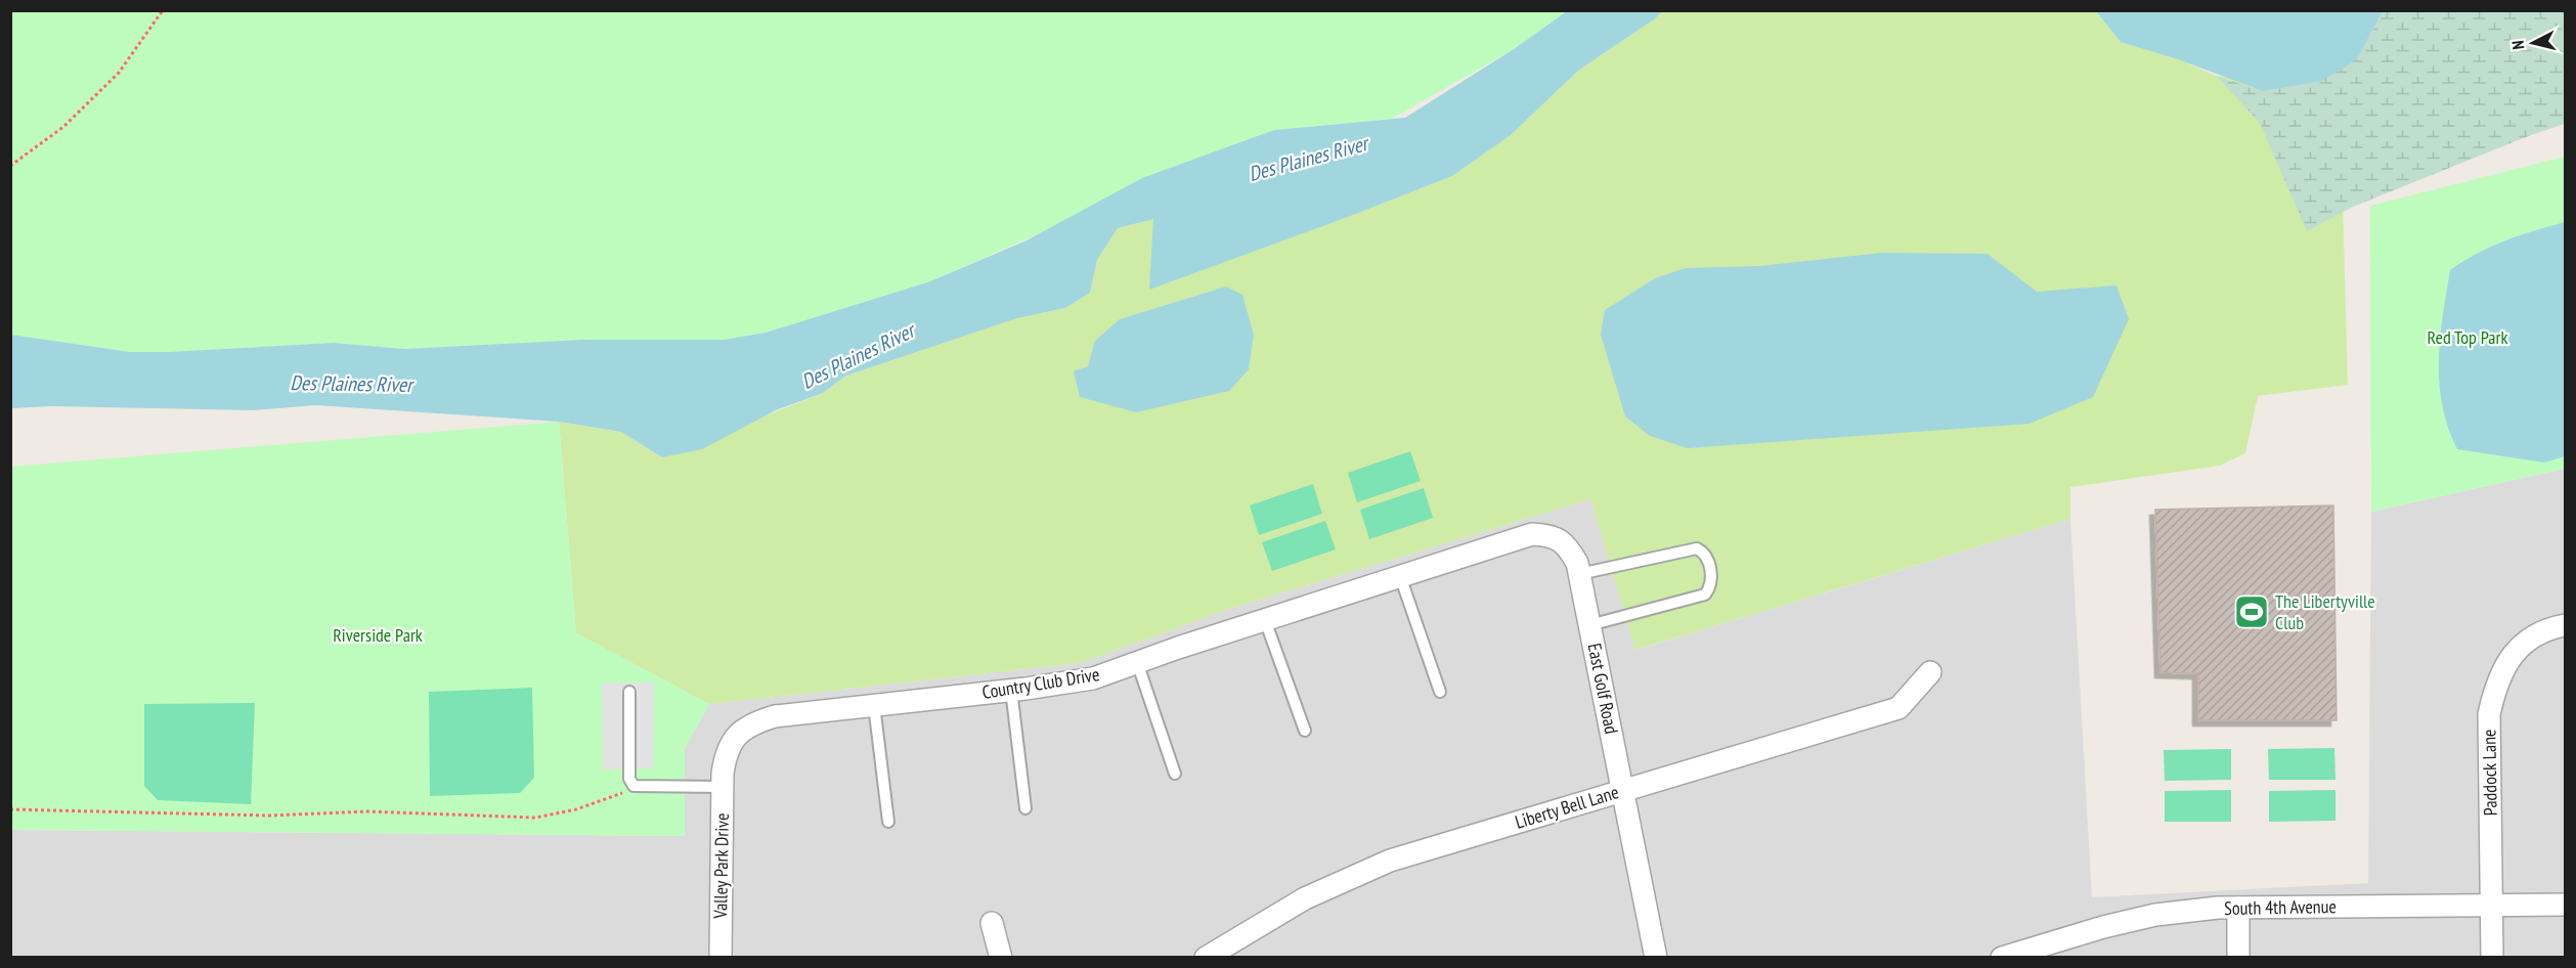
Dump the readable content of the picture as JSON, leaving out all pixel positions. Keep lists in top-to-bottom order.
{
  "streets": {
    "street": [
      "Country Club Drive",
      "East Golf Road",
      "Paddock Lane",
      "Liberty Bell Lane",
      "Valley Park Drive",
      "South 4th Avenue"
    ]
  },
  "crossings": [
    ["Country Club Drive", "East Golf Road"],
    ["Country Club Drive", "Valley Park Drive"],
    ["East Golf Road", "Liberty Bell Lane"],
    ["Paddock Lane", "South 4th Avenue"]
  ],
  "water": ["Des Plaines River"],
  "parks": ["Red Top Park", "Riverside Park"],
  "places": {
    "sports": ["The Libertyville Club"]
  },
  "north": "left"
}
